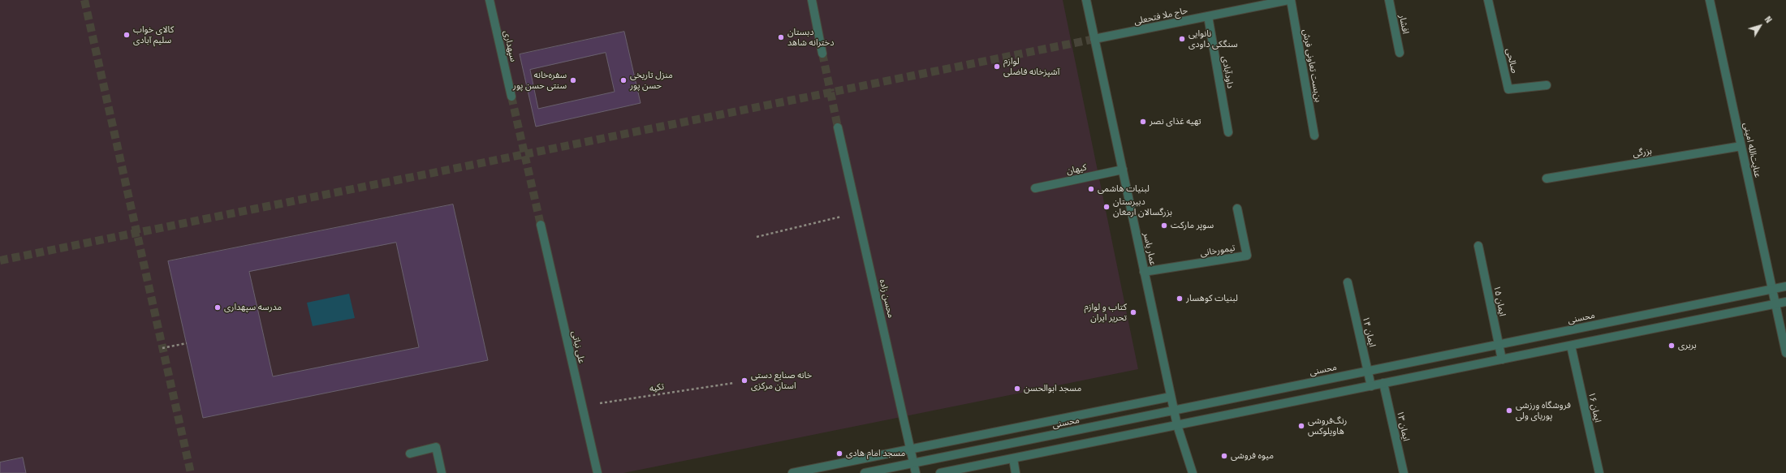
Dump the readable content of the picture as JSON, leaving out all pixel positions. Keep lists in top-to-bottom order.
{
  "streets": {
    "street": [
      "حاج ملا فتحعلی",
      "افشار",
      "سپهداری",
      "صالحی",
      "بن‌بست تعاونی فرش",
      "داودآبادی",
      "عنایت‌الله امینی",
      "بزرگی",
      "کیهان",
      "عمار یاسر",
      "تیمورخانی",
      "محسن زاده",
      "ایمان ۱۵",
      "محسنی",
      "ایمان ۱۴",
      "علی نباتی",
      "ایمان ۱۶",
      "ایمان ۱۳"
    ],
    "path": ["تکیه"]
  },
  "crossings": [
    ["حاج ملا فتحعلی", "داودآبادی"],
    ["حاج ملا فتحعلی", "عمار یاسر"],
    ["عنایت‌الله امینی", "بزرگی"],
    ["عنایت‌الله امینی", "محسنی"],
    ["کیهان", "عمار یاسر"],
    ["عمار یاسر", "تیمورخانی"],
    ["عمار یاسر", "محسنی"],
    ["محسن زاده", "محسنی"],
    ["ایمان ۱۵", "محسنی"],
    ["محسنی", "ایمان ۱۴"],
    ["علی نباتی", "تکیه"]
  ],
  "places": [
    "کالای خواب سلیم آبادی",
    "دبستان دخترانه شاهد",
    "نانوایی سنگکی داودی",
    "لوازم آشپزخانه فاضلی",
    "سفره‌خانه سنتی حسن پور",
    "منزل تاریخی حسن پور",
    "تهیه غذای نصر",
    "لبنیات هاشمی",
    "دبیرستان بزرگسالان ارمغان",
    "سوپر مارکت",
    "لبنیات کوهسار",
    "مدرسه سپهداری",
    "کتاب و لوازم تحریر ایران",
    "بربری",
    "خانه صنایع دستی استان مرکزی",
    "مسجد ابوالحسن",
    "فروشگاه ورزشی پوریای ولی",
    "رنگ‌فروشی هاویلوکس",
    "مسجد امام هادی",
    "میوه فروشی"
  ],
  "north": "top right"
}
